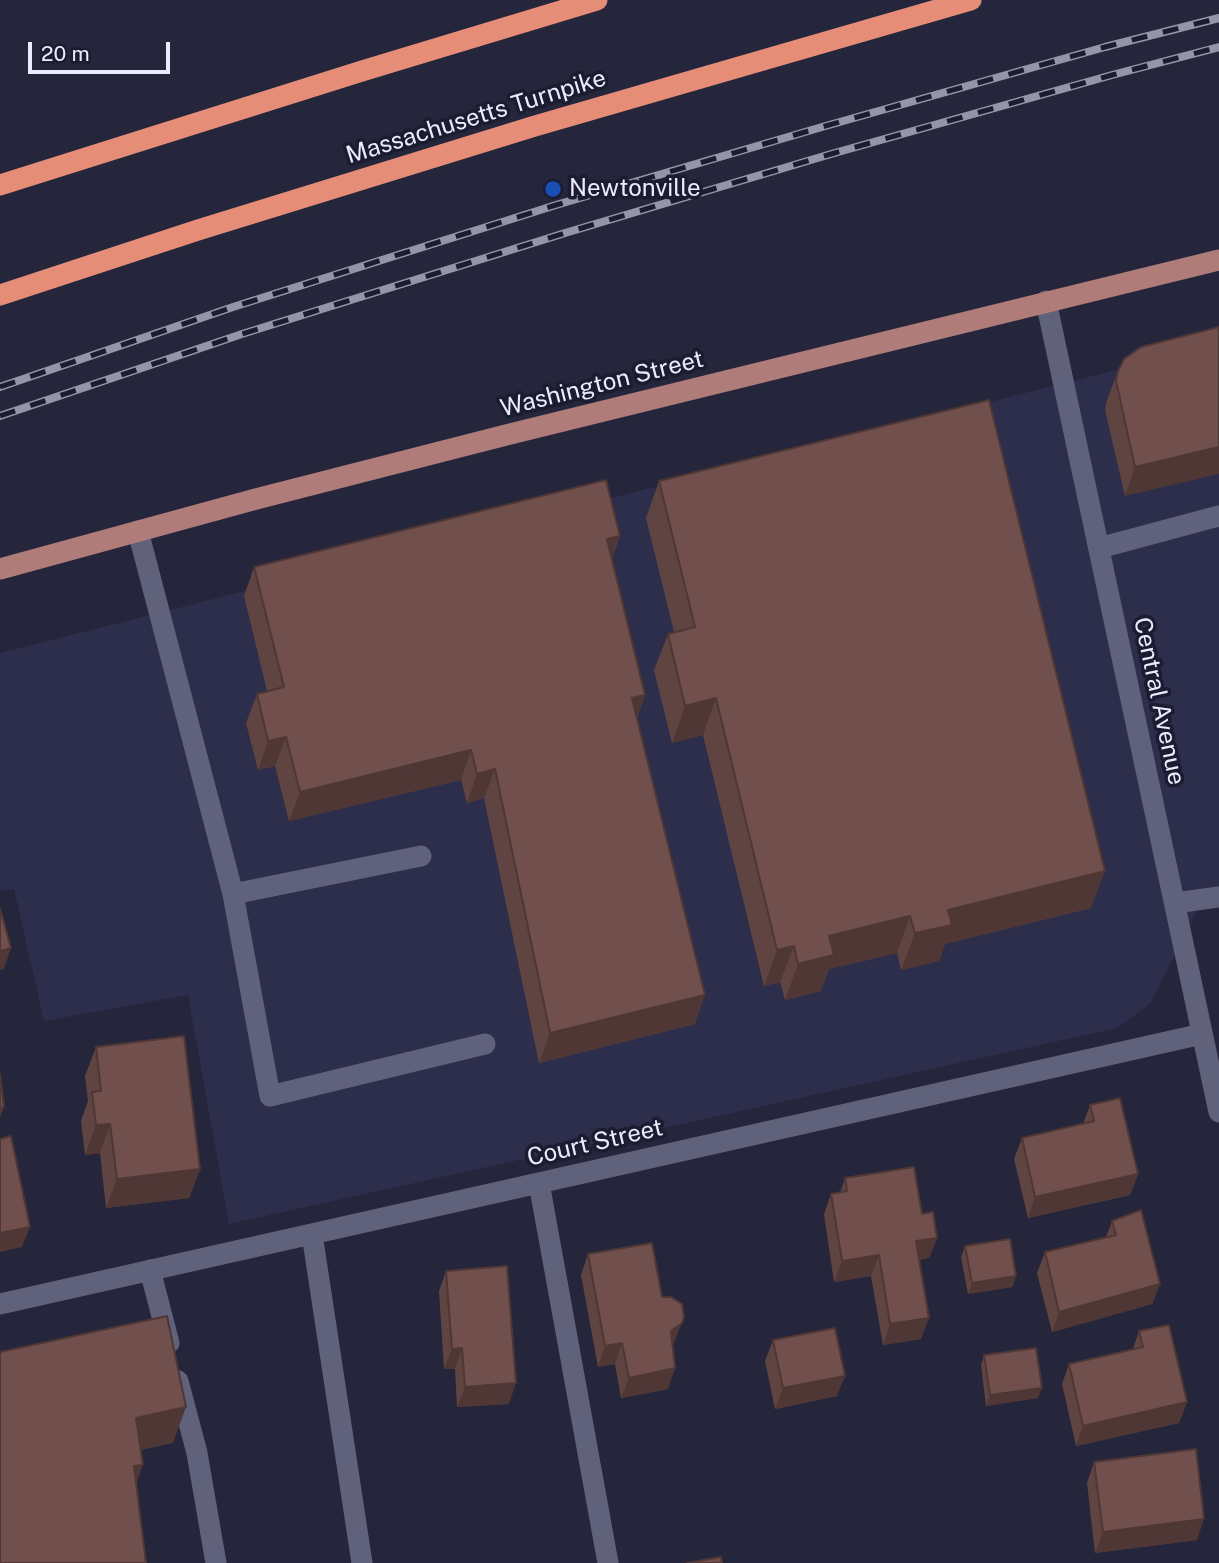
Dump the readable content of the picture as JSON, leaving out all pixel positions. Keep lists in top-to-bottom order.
{
  "streets": {
    "highway": ["Massachusetts Turnpike"],
    "main road": ["Washington Street"],
    "street": ["Central Avenue", "Court Street"]
  },
  "crossings": [
    ["Washington Street", "Central Avenue"],
    ["Central Avenue", "Court Street"]
  ],
  "places": ["Newtonville"],
  "scale_bar": "20 m"
}
